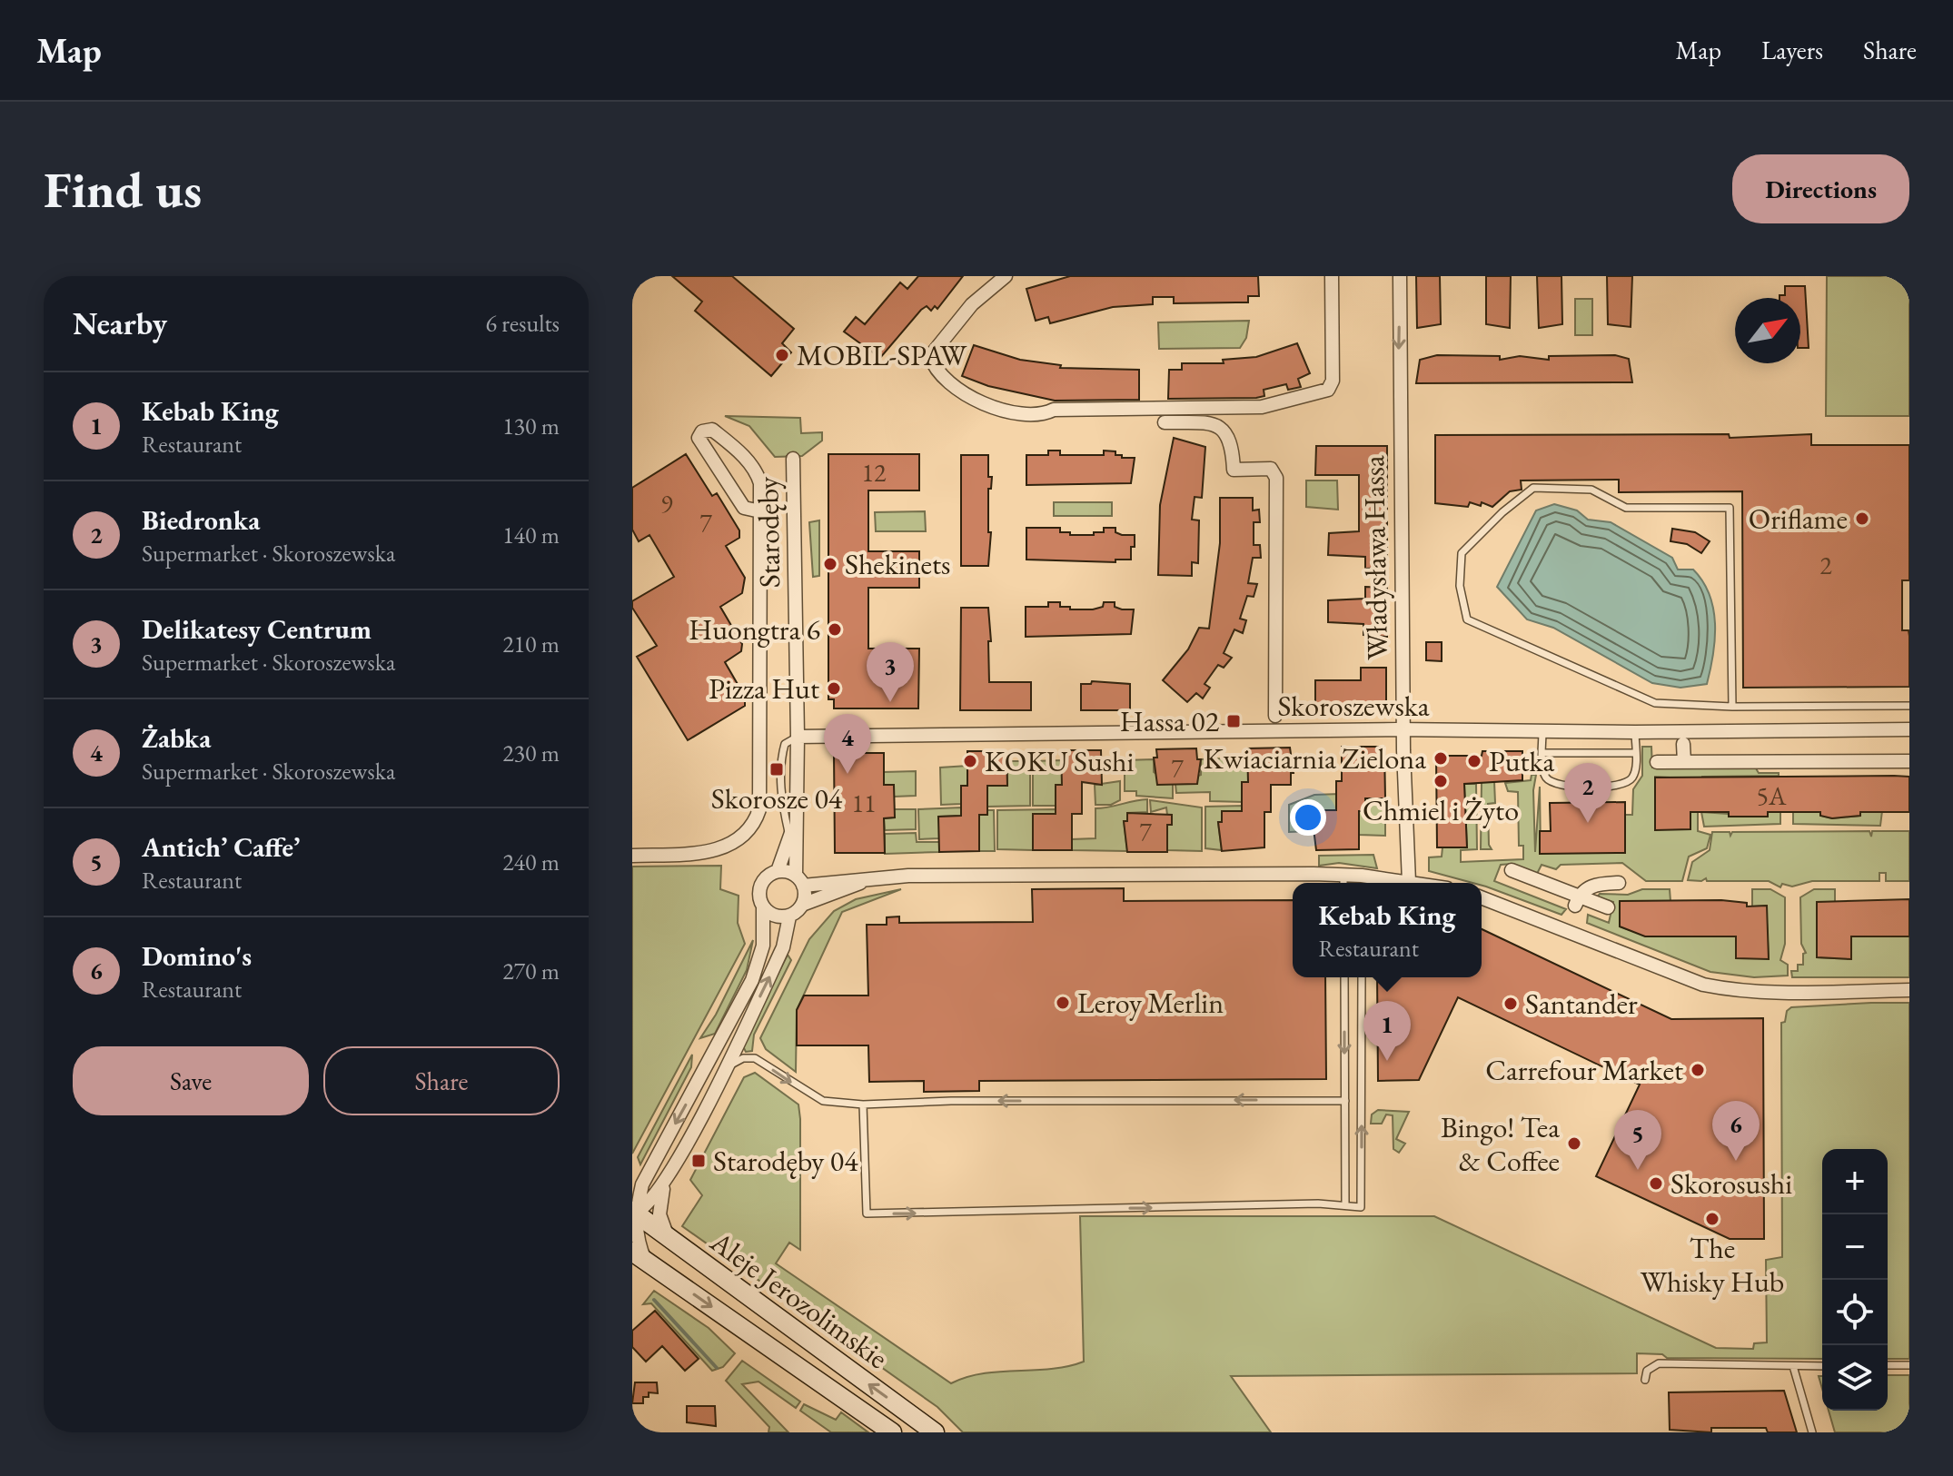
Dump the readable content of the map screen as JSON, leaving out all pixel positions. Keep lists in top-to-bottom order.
{
  "streets": {
    "main road": ["Aleje Jerozolimskie"],
    "street": ["Starodęby", "Władysława Hassa", "Skoroszewska"]
  },
  "crossings": [
    ["Starodęby", "Skoroszewska"],
    ["Władysława Hassa", "Skoroszewska"]
  ],
  "one_way": ["Władysława Hassa"],
  "places": {
    "other": [
      "MOBIL-SPAW",
      "Oriflame",
      "Shekinets",
      "Huongtra 6",
      "Pizza Hut",
      "Kwiaciarnia Zielona",
      "KOKU Sushi",
      "Putka",
      "Chmiel i Żyto",
      "Leroy Merlin",
      "Santander",
      "Carrefour Market",
      "Bingo! Tea & Coffee",
      "Skorosushi",
      "The Whisky Hub"
    ],
    "transit": ["Hassa 02", "Skorosze 04", "Starodęby 04"]
  },
  "house_numbers": [
    "12",
    "9",
    "7",
    "2",
    "7",
    "5A",
    "11",
    "7"
  ],
  "north": "top right",
  "page": {
    "header": "Map",
    "nav": ["Map", "Layers", "Share"],
    "buttons": [
      "Directions",
      ["Save", "Share"]
    ],
    "title": "Find us",
    "heading": ["Nearby", "6 results"],
    "list": [
      {
        "mark": "1",
        "name": "Kebab King",
        "note": "Restaurant",
        "value": "130 m"
      },
      {
        "mark": "2",
        "name": "Biedronka",
        "note": "Supermarket · Skoroszewska",
        "value": "140 m"
      },
      {
        "mark": "3",
        "name": "Delikatesy Centrum",
        "note": "Supermarket · Skoroszewska",
        "value": "210 m"
      },
      {
        "mark": "4",
        "name": "Żabka",
        "note": "Supermarket · Skoroszewska",
        "value": "230 m"
      },
      {
        "mark": "5",
        "name": "Antich’ Caffe’",
        "note": "Restaurant",
        "value": "240 m"
      },
      {
        "mark": "6",
        "name": "Domino's",
        "note": "Restaurant",
        "value": "270 m"
      }
    ],
    "pins": [
      "3",
      "4",
      "2",
      "1",
      "6",
      "5"
    ],
    "popup": ["Kebab King", "Restaurant"],
    "map_buttons": ["+", "−"]
  }
}
